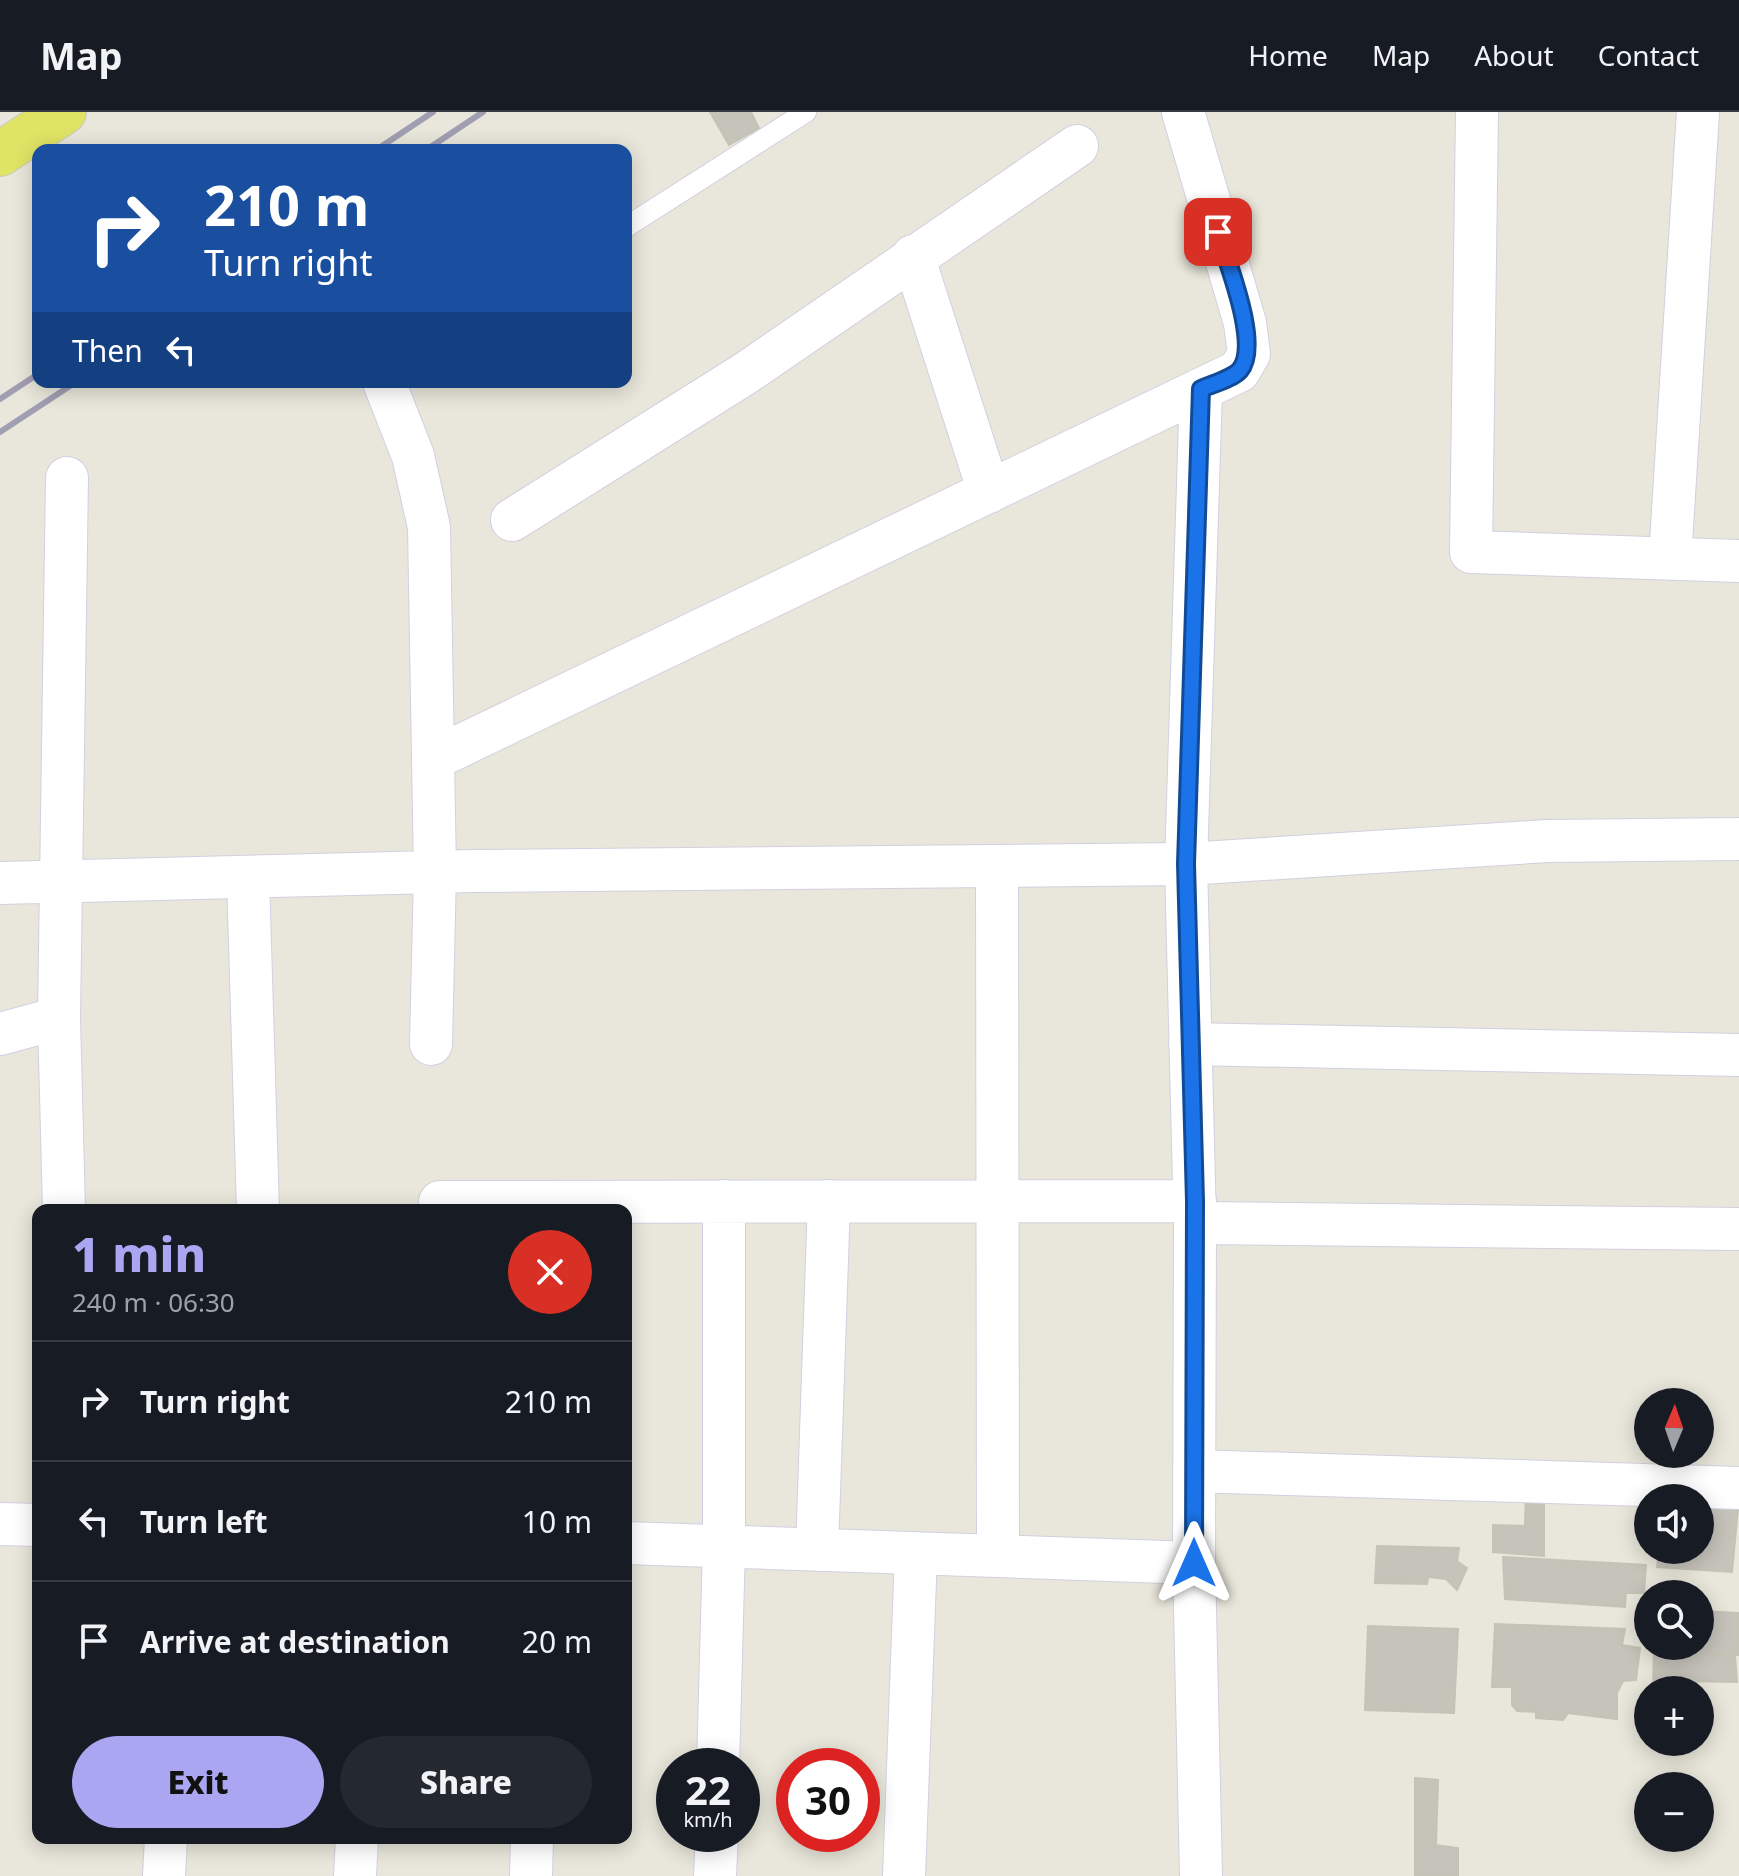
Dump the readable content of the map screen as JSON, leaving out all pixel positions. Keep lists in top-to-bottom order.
{
  "north": "top",
  "page": {
    "header": "Map",
    "nav": [
      "Home",
      "Map",
      "About",
      "Contact"
    ],
    "turn": ["210 m", "Turn right"],
    "then": "Then",
    "heading": ["1 min", "240 m · 06:30"],
    "list": [
      {
        "name": "Turn right",
        "value": "210 m"
      },
      {
        "name": "Turn left",
        "value": "10 m"
      },
      {
        "name": "Arrive at destination",
        "value": "20 m"
      }
    ],
    "map_buttons": ["+", "−"],
    "buttons": ["Exit", "Share"],
    "speed": "22 km/h",
    "limit": "30"
  }
}
